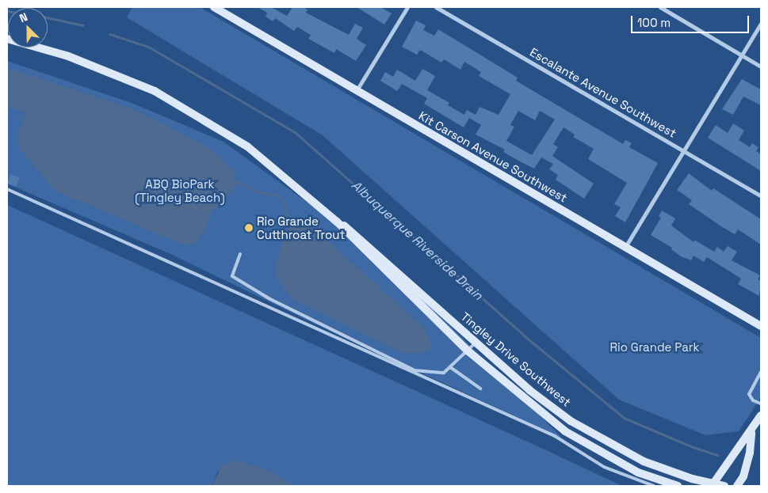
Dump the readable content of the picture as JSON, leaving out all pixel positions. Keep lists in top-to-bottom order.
{
  "streets": {
    "street": ["Escalante Avenue Southwest", "Kit Carson Avenue Southwest", "Tingley Drive Southwest"]
  },
  "water": ["Albuquerque Riverside Drain"],
  "parks": ["ABQ BioPark (Tingley Beach)", "Rio Grande Park"],
  "places": ["Rio Grande Cutthroat Trout"],
  "scale_bar": "100 m",
  "north": "top left"
}
